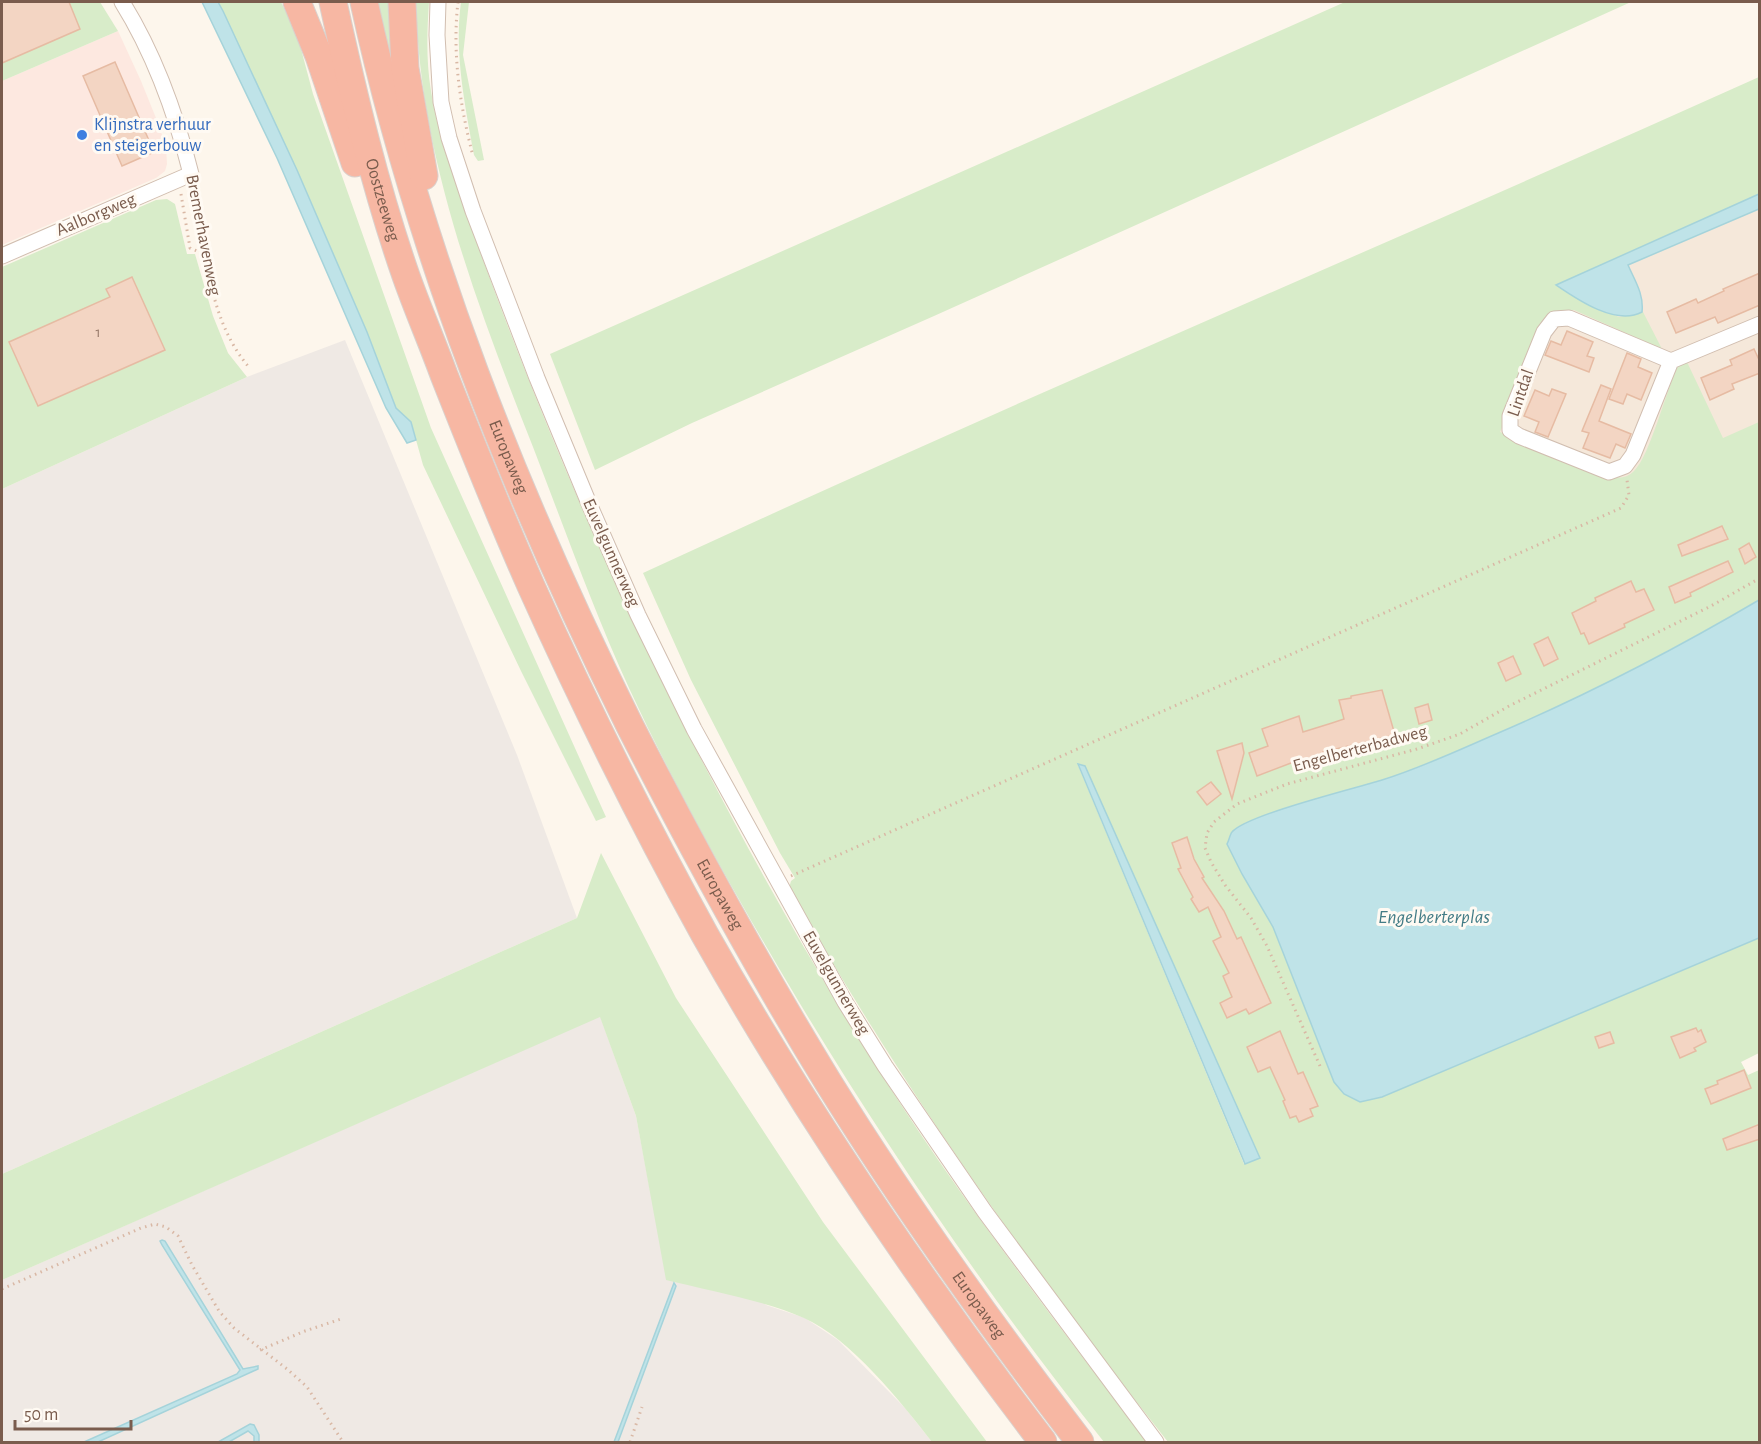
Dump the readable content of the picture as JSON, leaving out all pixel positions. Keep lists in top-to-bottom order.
{
  "streets": {
    "highway": ["Oostzeeweg", "Europaweg"],
    "street": [
      "Aalborgweg",
      "Bremerhavenweg",
      "Lintdal",
      "Euvelgunnerweg"
    ],
    "path": ["Engelberterbadweg"]
  },
  "crossings": [
    ["Oostzeeweg", "Europaweg"],
    ["Aalborgweg", "Bremerhavenweg"]
  ],
  "water": ["Engelberterplas"],
  "places": ["Klijnstra verhuur en steigerbouw"],
  "house_numbers": ["1"],
  "scale_bar": "50 m"
}
